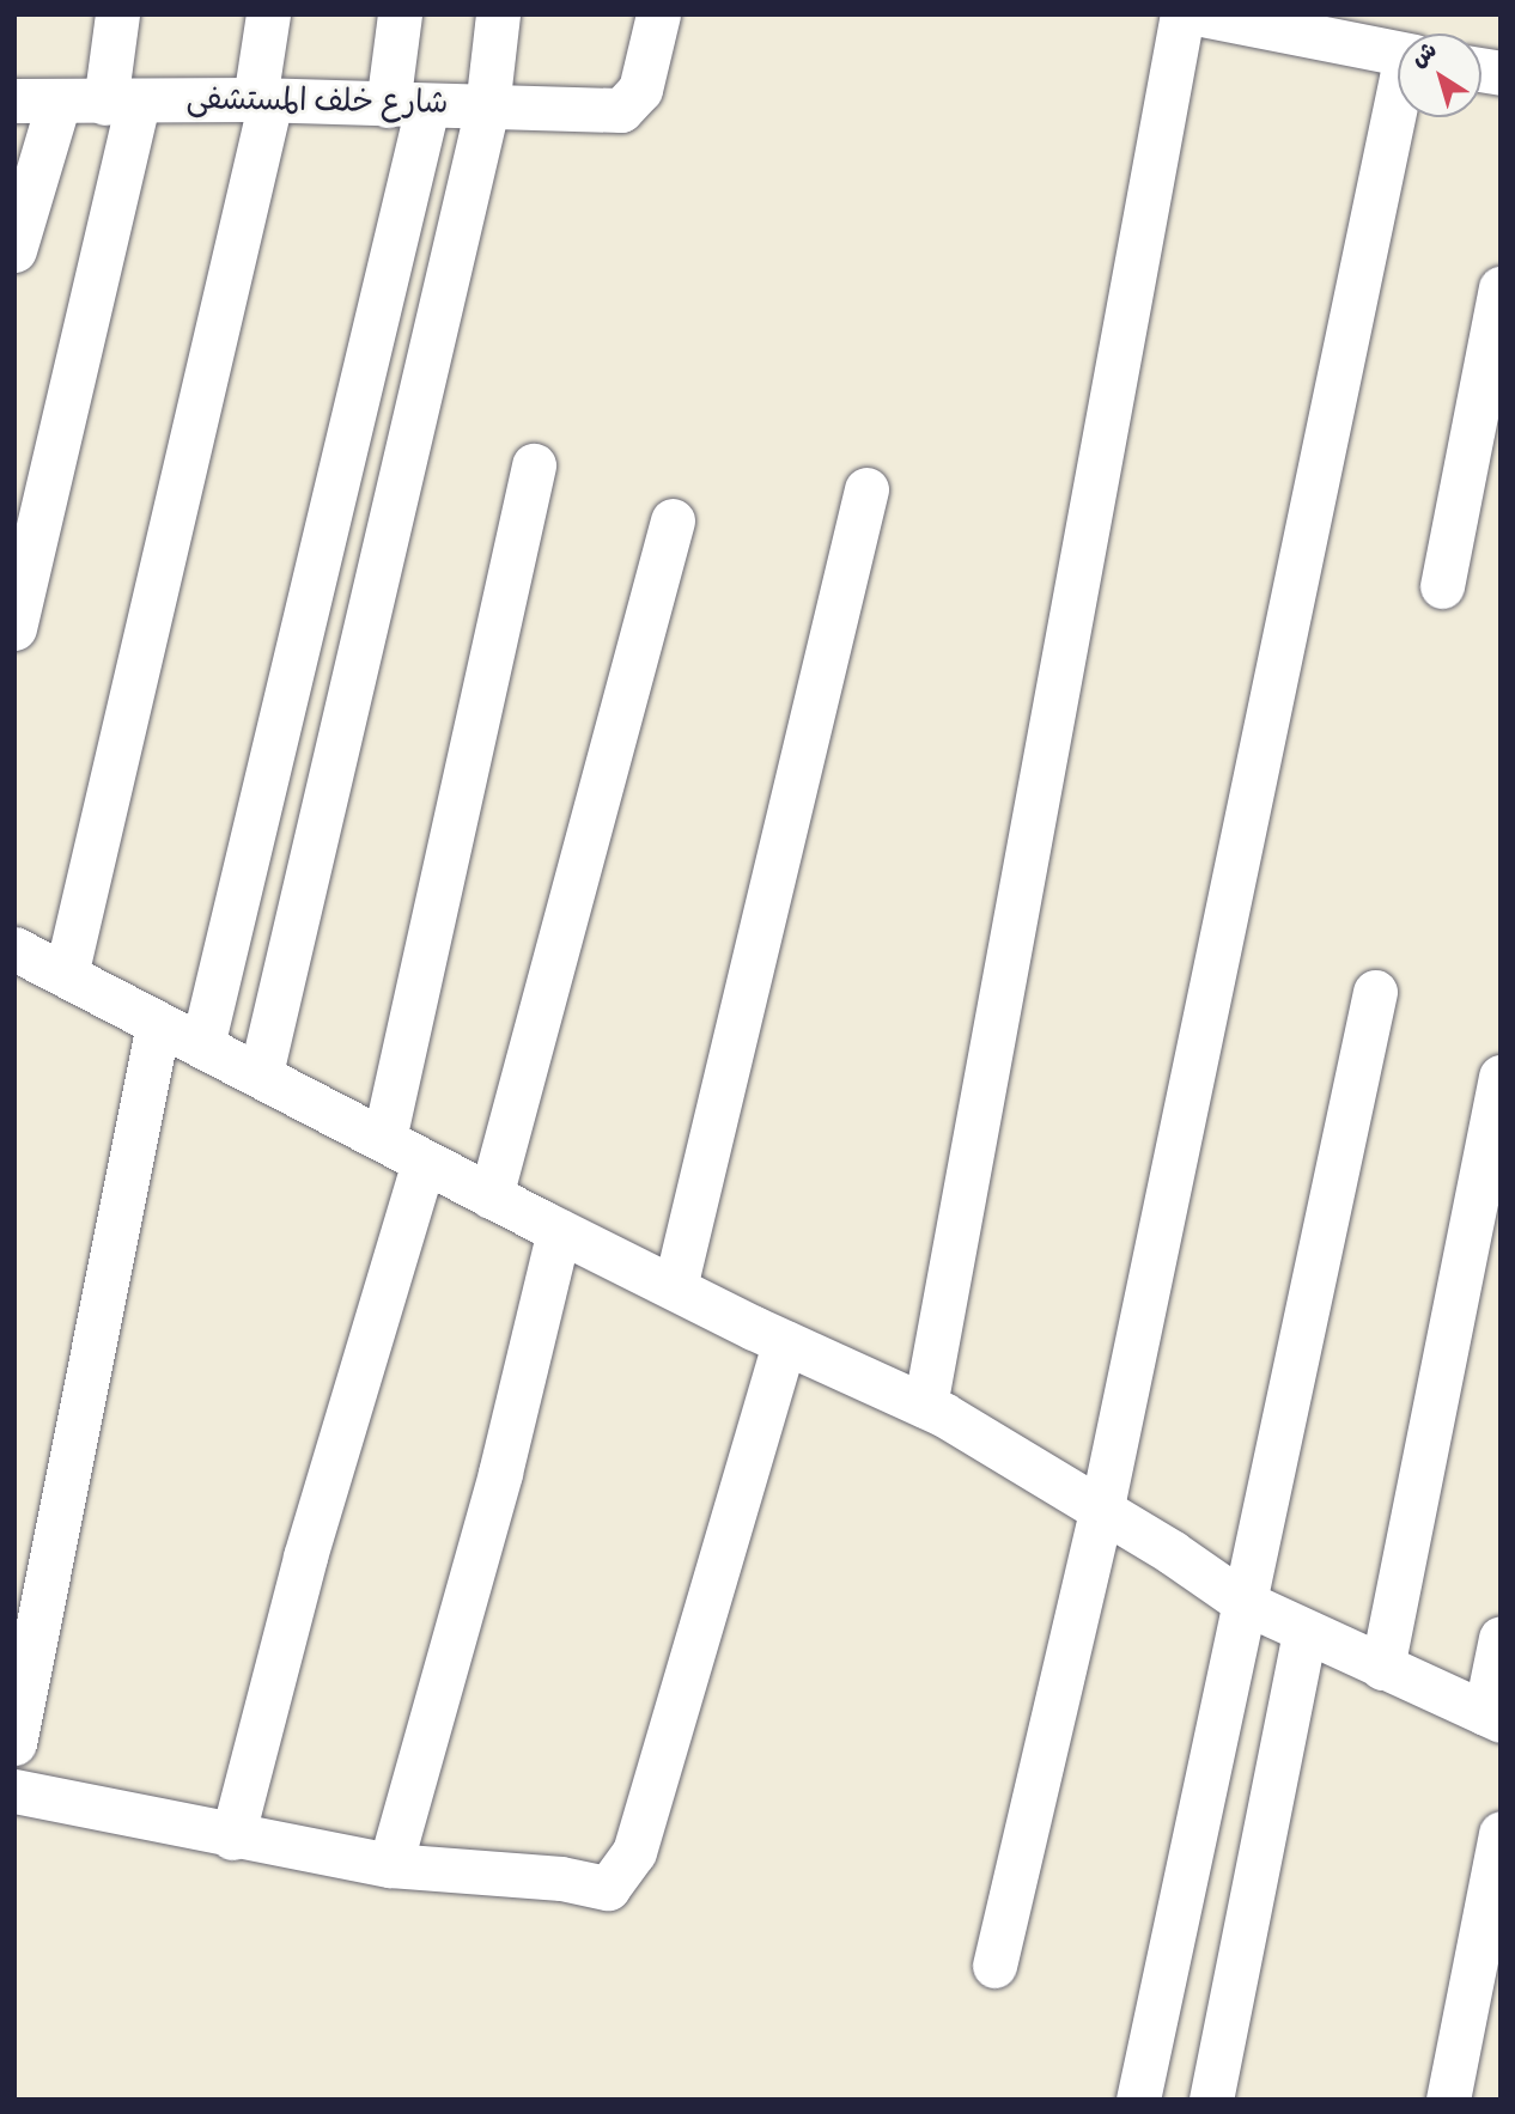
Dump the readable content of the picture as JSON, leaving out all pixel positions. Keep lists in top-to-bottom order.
{
  "streets": {
    "street": ["شارع خلف المستشفى"]
  },
  "north": "top left"
}
